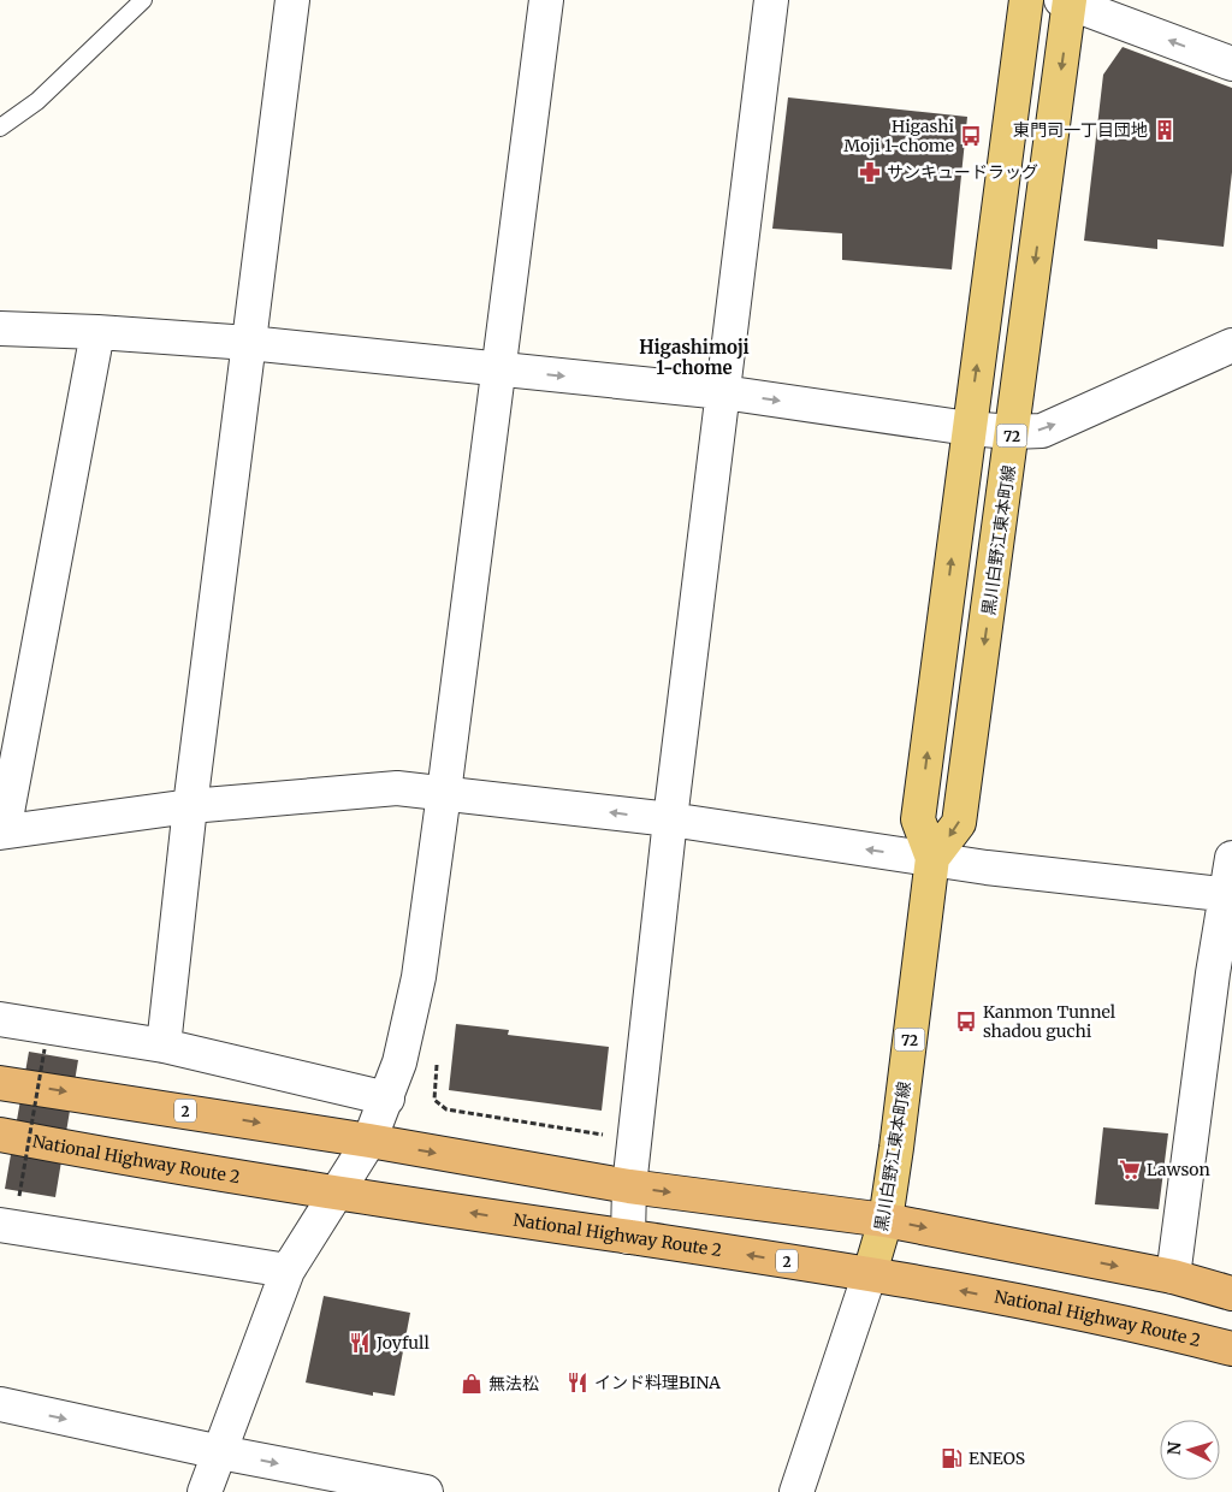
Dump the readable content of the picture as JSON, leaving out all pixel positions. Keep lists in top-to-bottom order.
{
  "streets": {
    "highway": ["2", "National Highway Route 2"],
    "main road": ["72", "黒川白野江東本町線"]
  },
  "crossings": [
    ["黒川白野江東本町線", "2"],
    ["黒川白野江東本町線", "National Highway Route 2"]
  ],
  "districts": ["Higashimoji 1-chome"],
  "places": {
    "building": ["東門司一丁目団地"],
    "bus stop": ["Higashi Moji 1-chome", "Kanmon Tunnel shadou guchi"],
    "pharmacy": ["サンキュードラッグ"],
    "supermarket": ["Lawson"],
    "restaurant": ["Joyfull", "インド料理BINA"],
    "shop": ["無法松"],
    "fuel station": ["ENEOS"]
  },
  "north": "left"
}
